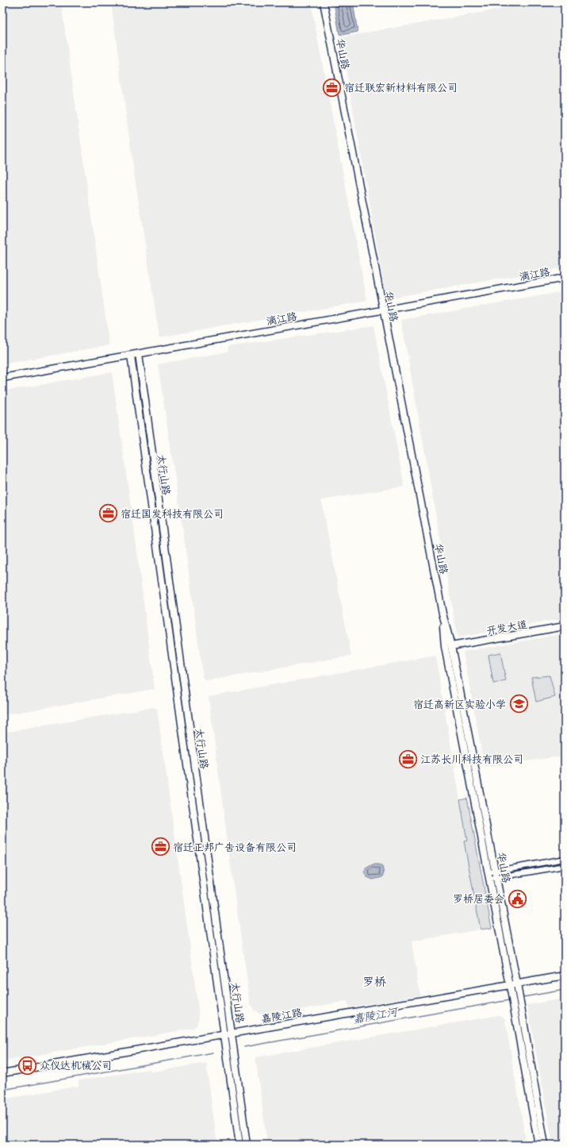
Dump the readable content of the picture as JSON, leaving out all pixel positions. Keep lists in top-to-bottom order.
{
  "streets": {
    "street": [
      "华山路",
      "漓江路",
      "太行山路",
      "开发大道",
      "嘉陵江路"
    ]
  },
  "crossings": [
    ["华山路", "漓江路"],
    ["华山路", "开发大道"],
    ["华山路", "嘉陵江路"],
    ["漓江路", "太行山路"],
    ["太行山路", "嘉陵江路"]
  ],
  "districts": ["罗桥"],
  "water": ["嘉陵江河"],
  "places": {
    "office": [
      "宿迁联宏新材料有限公司",
      "宿迁国发科技有限公司",
      "江苏长川科技有限公司",
      "宿迁正邦广告设备有限公司"
    ],
    "school or university": ["宿迁高新区实验小学"],
    "public building": ["罗桥居委会"],
    "bus stop": ["众仪达机械公司"]
  }
}
